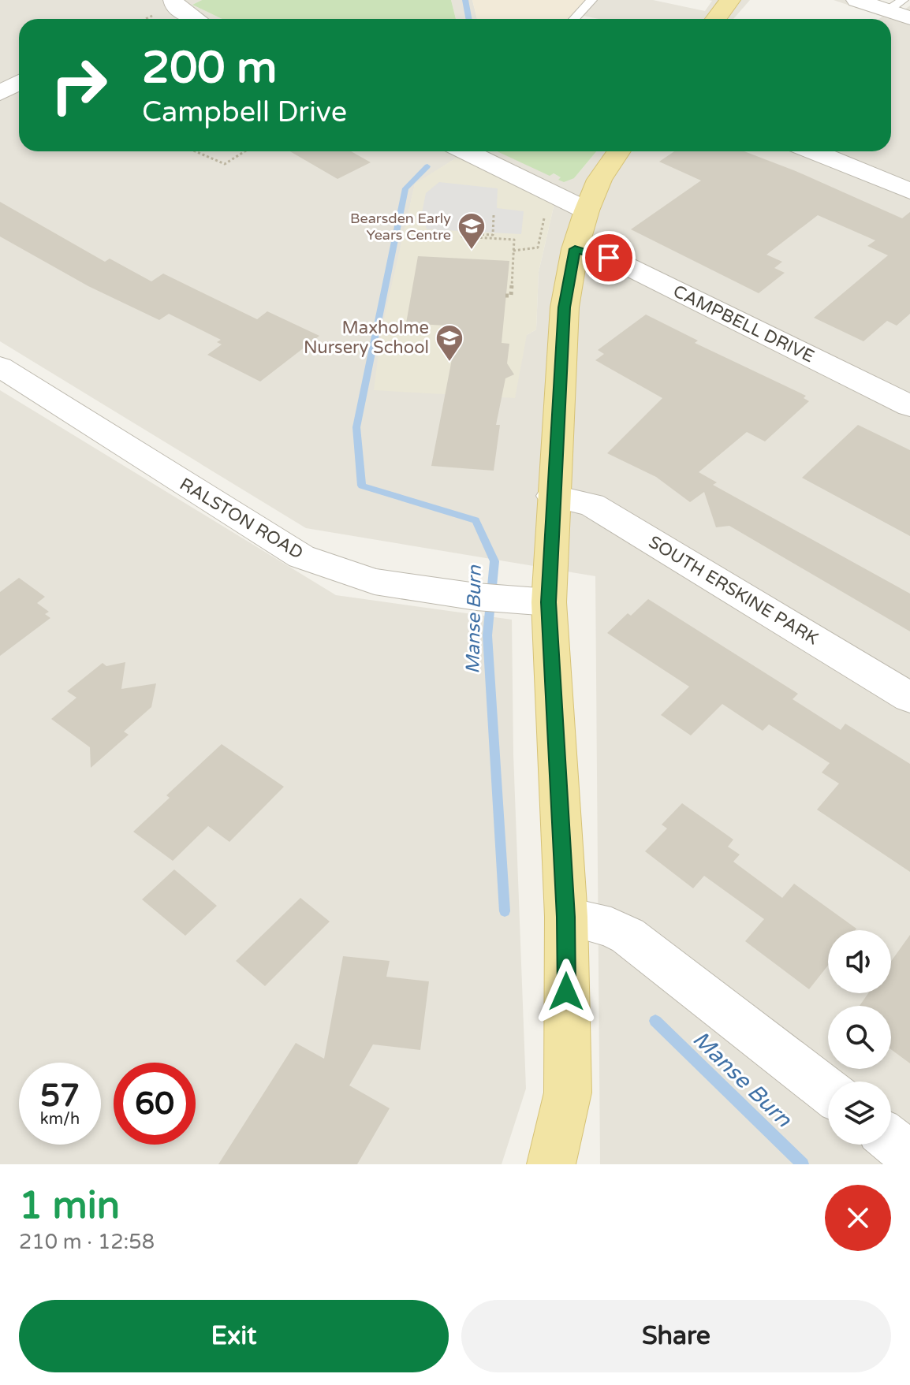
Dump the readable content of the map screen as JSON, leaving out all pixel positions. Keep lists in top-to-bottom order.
{
  "streets": {
    "street": ["CAMPBELL DRIVE", "RALSTON ROAD", "SOUTH ERSKINE PARK"]
  },
  "water": ["Manse Burn"],
  "places": {
    "school or university": ["Bearsden Early Years Centre", "Maxholme Nursery School"]
  },
  "page": {
    "turn": ["200 m", "Campbell Drive"],
    "speed": "57 km/h",
    "limit": "60",
    "heading": ["1 min", "210 m · 12:58"],
    "buttons": ["Exit", "Share"]
  }
}
